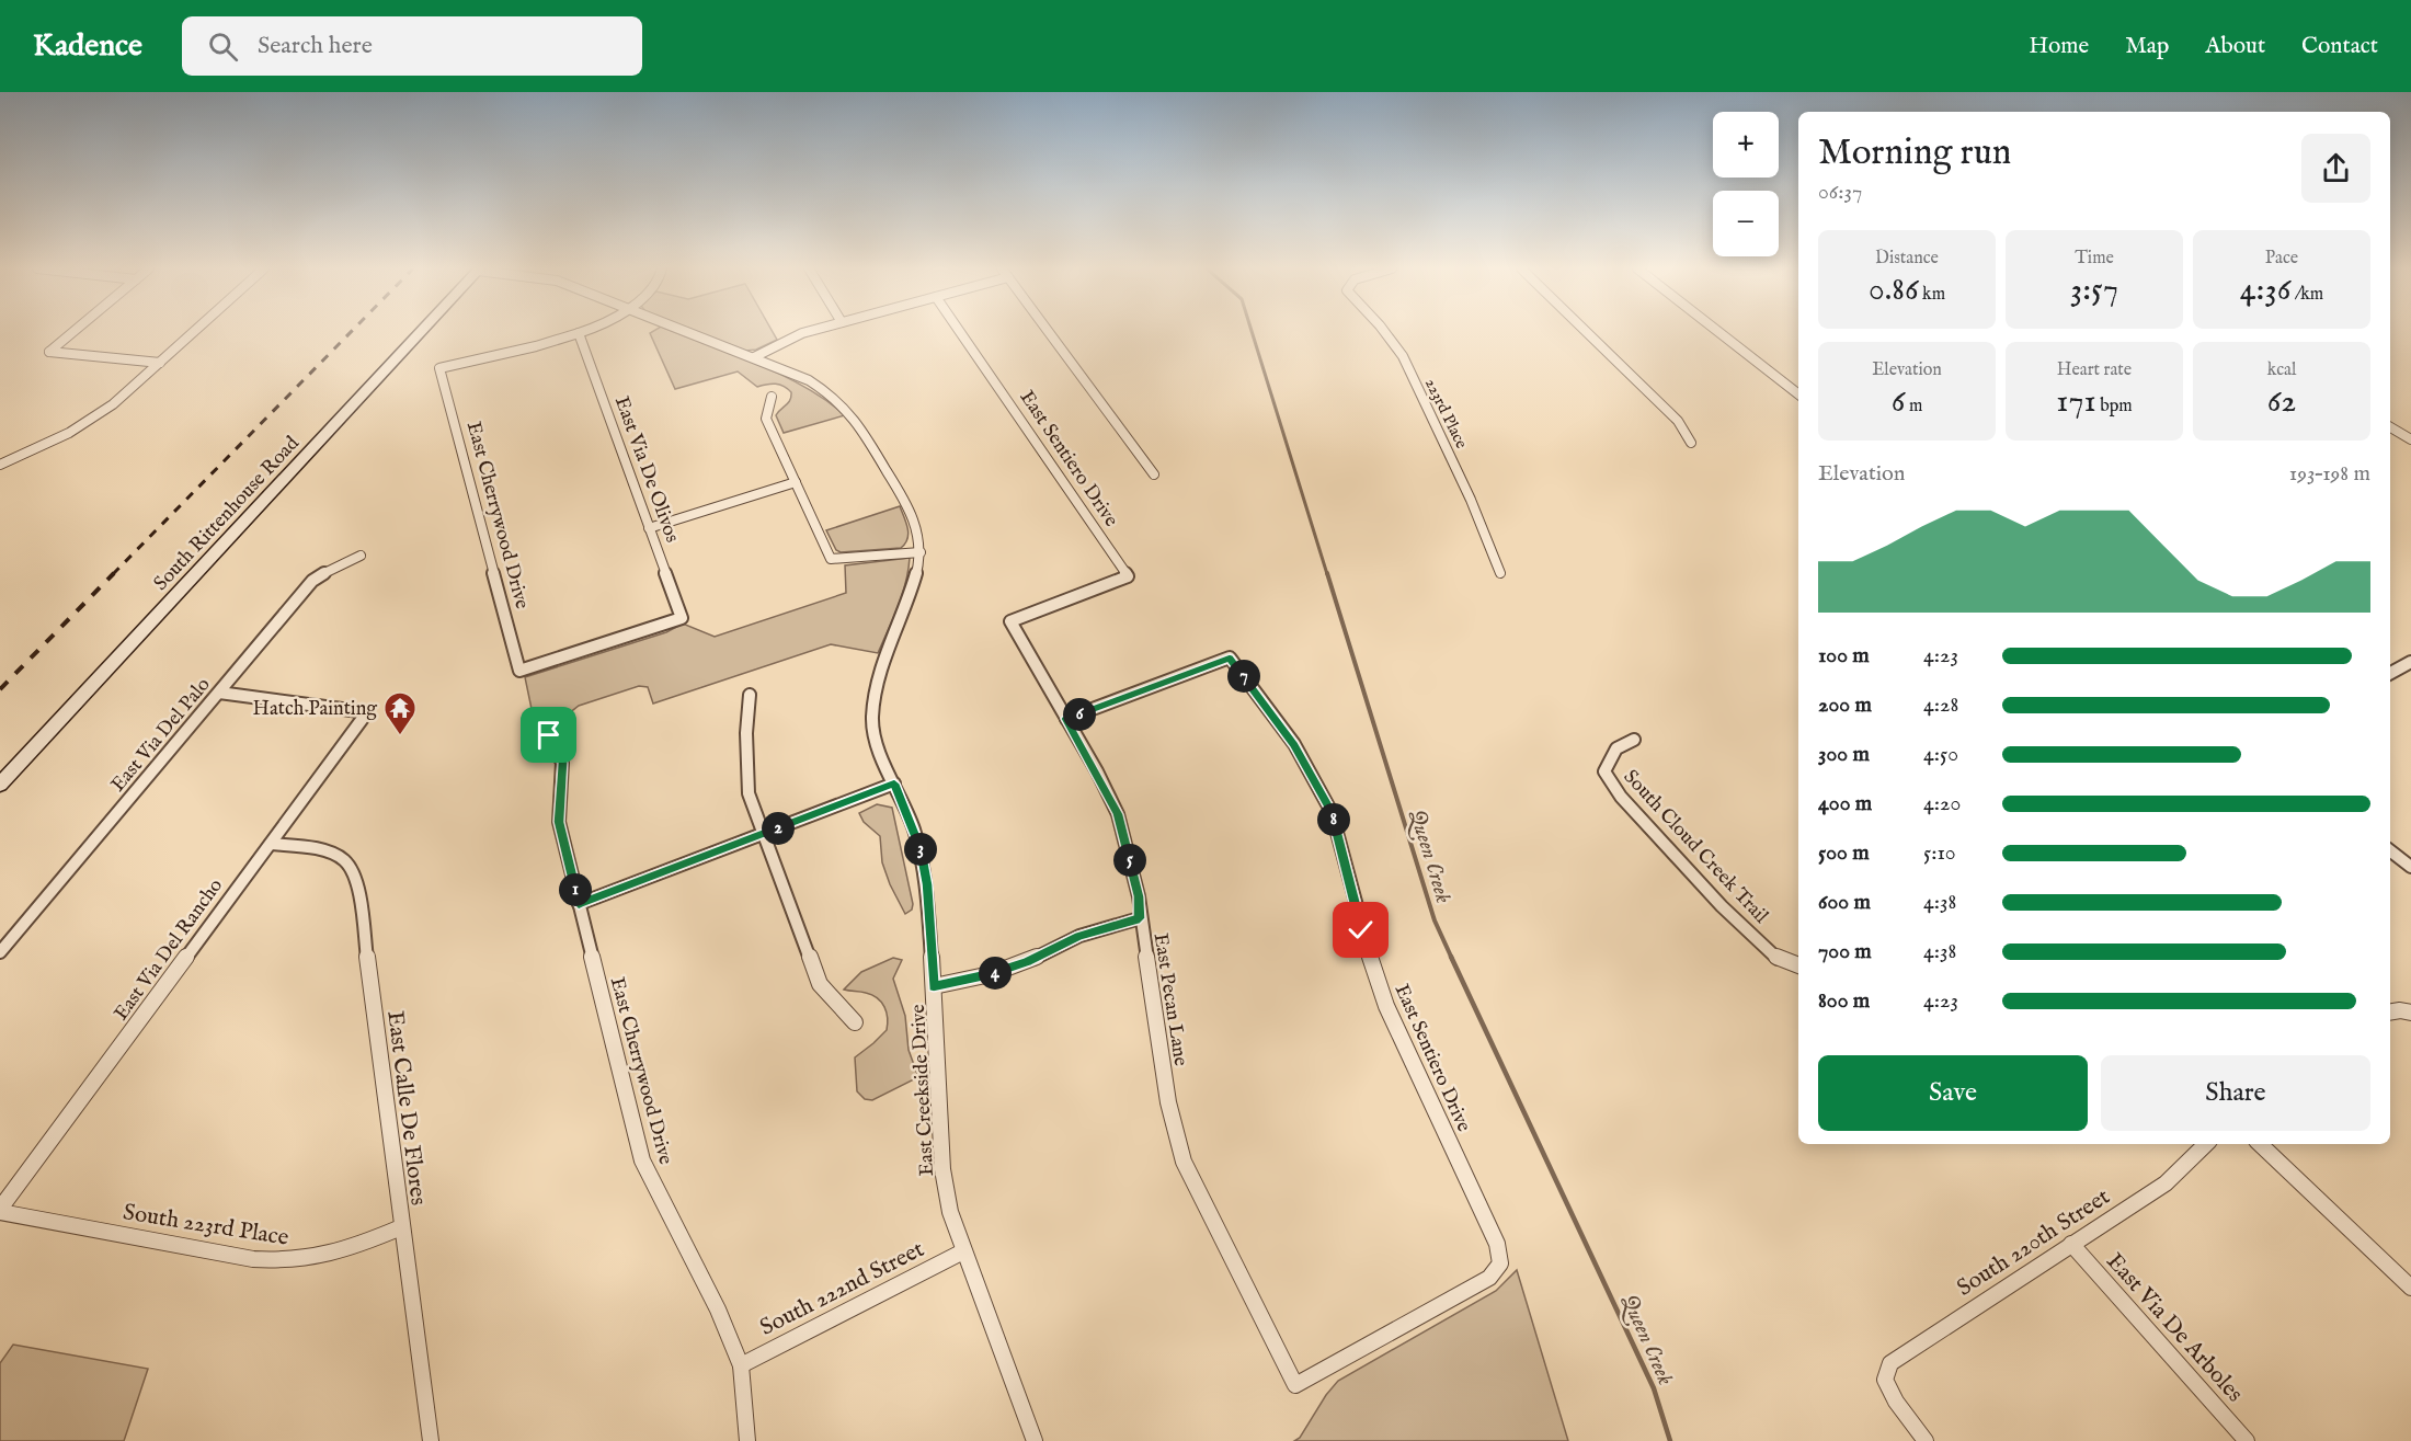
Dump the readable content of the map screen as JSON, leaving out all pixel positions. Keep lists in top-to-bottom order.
{
  "streets": {
    "main road": ["South Rittenhouse Road"],
    "street": [
      "223rd Place",
      "East Sentiero Drive",
      "East Via De Olivos",
      "East Cherrywood Drive",
      "East Via Del Palo",
      "South Cloud Creek Trail",
      "East Via Del Rancho",
      "East Pecan Lane",
      "East Creekside Drive",
      "East Calle De Flores",
      "South 223rd Place",
      "South 220th Street",
      "South 222nd Street",
      "East Via De Arboles"
    ]
  },
  "crossings": [
    ["East Sentiero Drive", "East Pecan Lane"],
    ["East Via De Olivos", "East Cherrywood Drive"],
    ["East Cherrywood Drive", "South 222nd Street"],
    ["East Via Del Palo", "East Via Del Rancho"],
    ["East Via Del Rancho", "East Calle De Flores"],
    ["East Via Del Rancho", "South 223rd Place"],
    ["East Creekside Drive", "South 222nd Street"],
    ["East Calle De Flores", "South 223rd Place"],
    ["South 220th Street", "East Via De Arboles"]
  ],
  "water": ["Queen Creek"],
  "places": {
    "temple": ["Hatch Painting"]
  },
  "page": {
    "header": "Kadence",
    "search": "Search here",
    "nav": [
      "Home",
      "Map",
      "About",
      "Contact"
    ],
    "map_buttons": ["+", "−"],
    "heading": ["Morning run", "06:37"],
    "stats": [
      ["Distance", "0.86 km"],
      ["Time", "3:57"],
      ["Pace", "4:36 /km"],
      ["Elevation", "6 m"],
      ["Heart rate", "171 bpm"],
      ["kcal", "62"]
    ],
    "chart": ["Elevation", "193–198 m"],
    "list": [
      {
        "name": "100 m",
        "note": "4:23"
      },
      {
        "name": "200 m",
        "note": "4:28"
      },
      {
        "name": "300 m",
        "note": "4:50"
      },
      {
        "name": "400 m",
        "note": "4:20"
      },
      {
        "name": "500 m",
        "note": "5:10"
      },
      {
        "name": "600 m",
        "note": "4:38"
      },
      {
        "name": "700 m",
        "note": "4:38"
      },
      {
        "name": "800 m",
        "note": "4:23"
      }
    ],
    "pins": [
      "7",
      "6",
      "8",
      "2",
      "3",
      "5",
      "1",
      "4"
    ],
    "buttons": ["Save", "Share"]
  }
}
